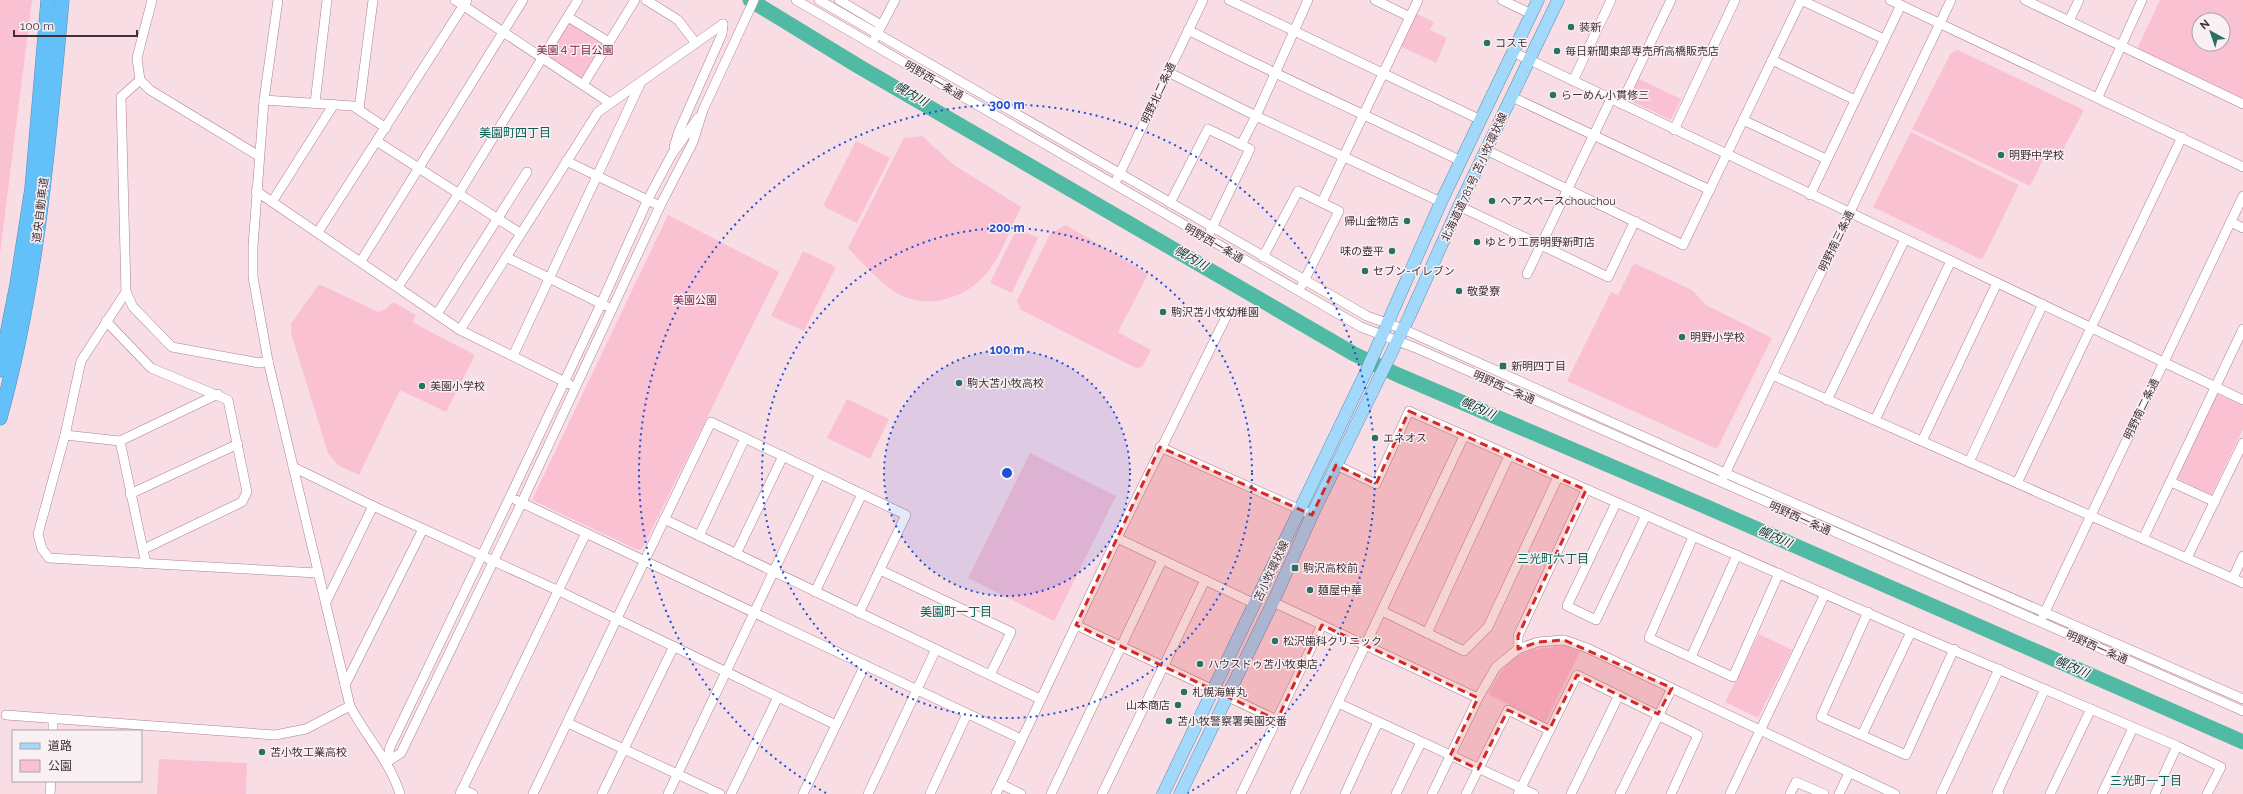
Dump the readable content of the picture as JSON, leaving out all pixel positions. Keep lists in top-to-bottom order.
{
  "streets": {
    "highway": ["道央自動車道"],
    "main road": ["北海道道781号 苫小牧環状線", "苫小牧環状線"],
    "street": [
      "明野西一条通",
      "明野北二条通",
      "明野南三条通",
      "明野南二条通"
    ]
  },
  "crossings": [
    ["明野西一条通", "明野北二条通"],
    ["明野西一条通", "北海道道781号 苫小牧環状線"],
    ["明野西一条通", "明野南三条通"],
    ["明野西一条通", "明野南二条通"],
    ["明野西一条通", "苫小牧環状線"],
    ["北海道道781号 苫小牧環状線", "苫小牧環状線"]
  ],
  "districts": [
    "美園町四丁目",
    "三光町六丁目",
    "美園町一丁目",
    "三光町一丁目"
  ],
  "water": ["幌内川"],
  "parks": ["美園４丁目公園", "美園公園"],
  "places": {
    "other": [
      "装新",
      "コスモ",
      "毎日新聞東部専売所高橋販売店",
      "らーめん小貫修三",
      "明野中学校",
      "ヘアスペースchouchou",
      "帰山金物店",
      "ゆとり工房明野新町店",
      "味の壺平",
      "セブン-イレブン",
      "敬愛寮",
      "駒沢苫小牧幼稚園",
      "明野小学校",
      "駒大苫小牧高校",
      "美園小学校",
      "エネオス",
      "麺屋中華",
      "松沢歯科クリニック",
      "ハウスドゥ苫小牧東店",
      "札幌海鮮丸",
      "山本商店",
      "苫小牧警察署美園交番",
      "苫小牧工業高校"
    ],
    "transit": ["新明四丁目", "駒沢高校前"]
  },
  "legend": ["道路", "公園"],
  "scale_bar": "100 m",
  "north": "top left",
  "rings": ["300 m", "200 m", "100 m"]
}
